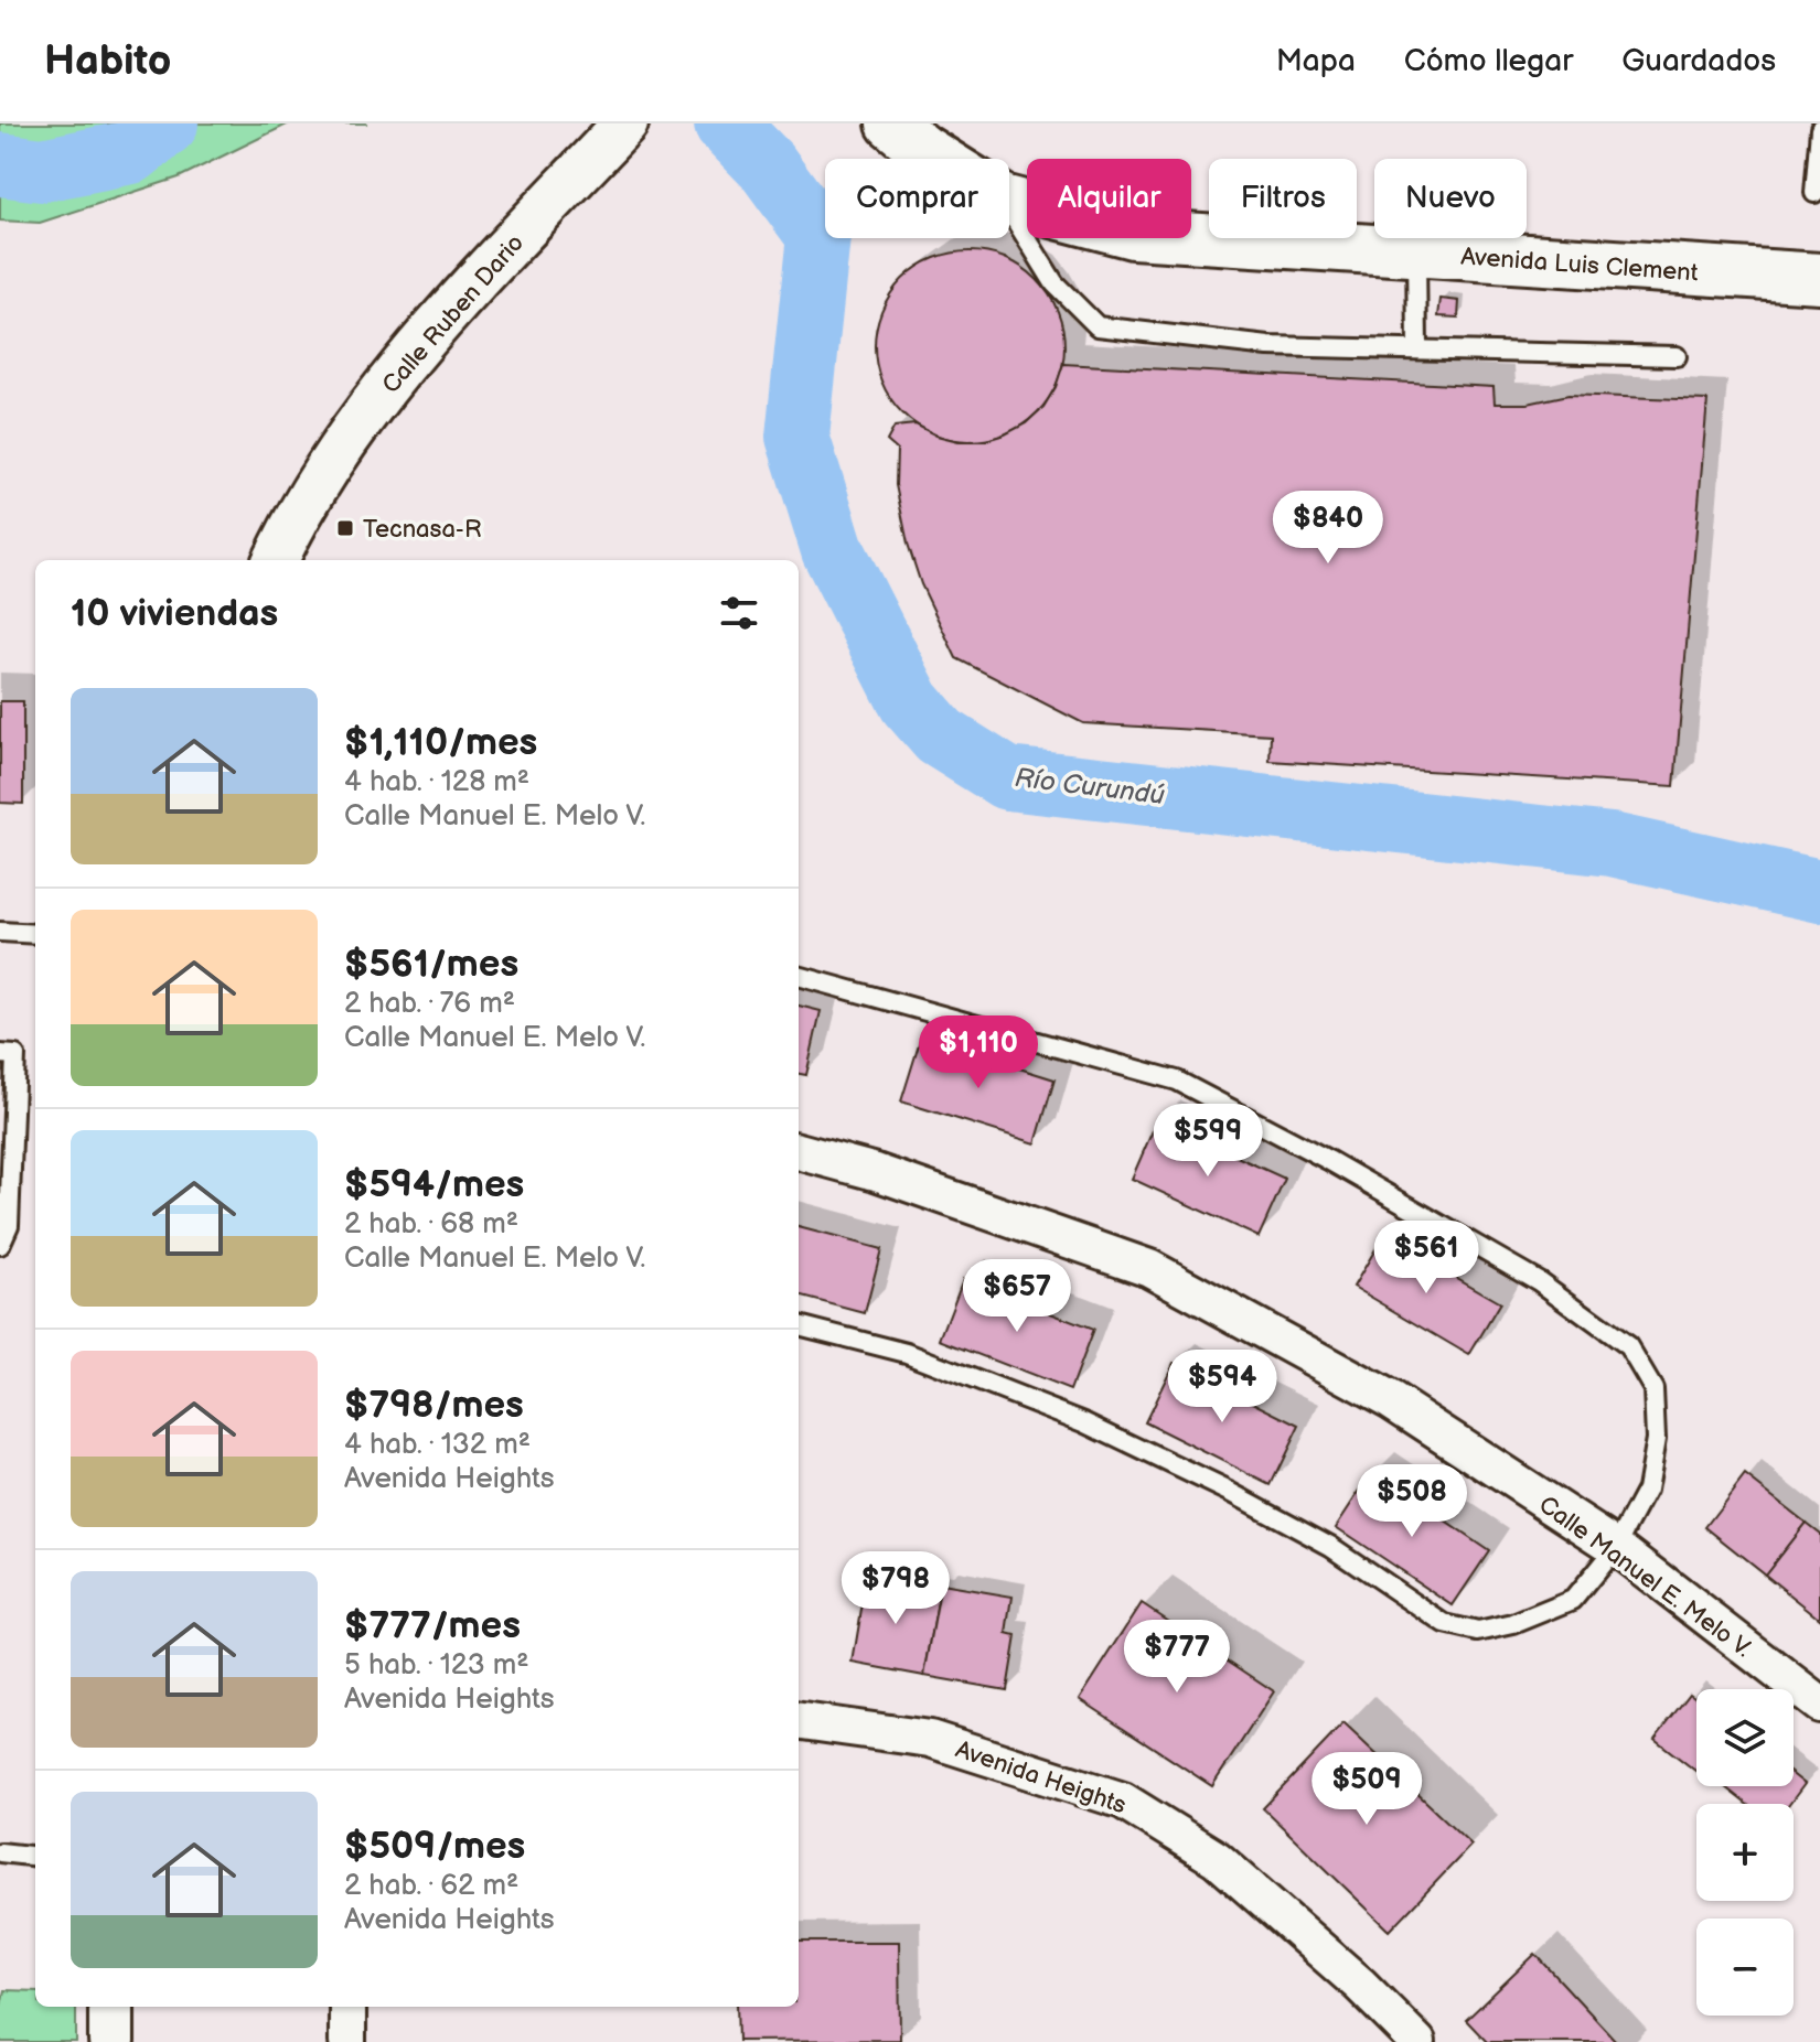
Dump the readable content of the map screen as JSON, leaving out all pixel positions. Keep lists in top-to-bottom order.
{
  "streets": {
    "main road": ["Avenida Luis Clement"],
    "street": ["Calle Ruben Dario", "Calle Manuel E. Melo V.", "Avenida Heights"]
  },
  "water": ["Río Curundú"],
  "places": {
    "transit": ["Tecnasa-R"]
  },
  "page": {
    "header": "Habito",
    "nav": ["Mapa", "Cómo llegar", "Guardados"],
    "chip": [
      "Comprar",
      "Alquilar",
      "Filtros",
      "Nuevo"
    ],
    "price": [
      "$840",
      "$1,110",
      "$599",
      "$561",
      "$657",
      "$594",
      "$508",
      "$798",
      "$777",
      "$509"
    ],
    "heading": "10 viviendas",
    "list": [
      {
        "name": "$1,110/mes",
        "note": "4 hab. · 128 m² · Calle Manuel E. Melo V."
      },
      {
        "name": "$561/mes",
        "note": "2 hab. · 76 m² · Calle Manuel E. Melo V."
      },
      {
        "name": "$594/mes",
        "note": "2 hab. · 68 m² · Calle Manuel E. Melo V."
      },
      {
        "name": "$798/mes",
        "note": "4 hab. · 132 m² · Avenida Heights"
      },
      {
        "name": "$777/mes",
        "note": "5 hab. · 123 m² · Avenida Heights"
      },
      {
        "name": "$509/mes",
        "note": "2 hab. · 62 m² · Avenida Heights"
      }
    ],
    "map_buttons": ["+", "−"]
  }
}
